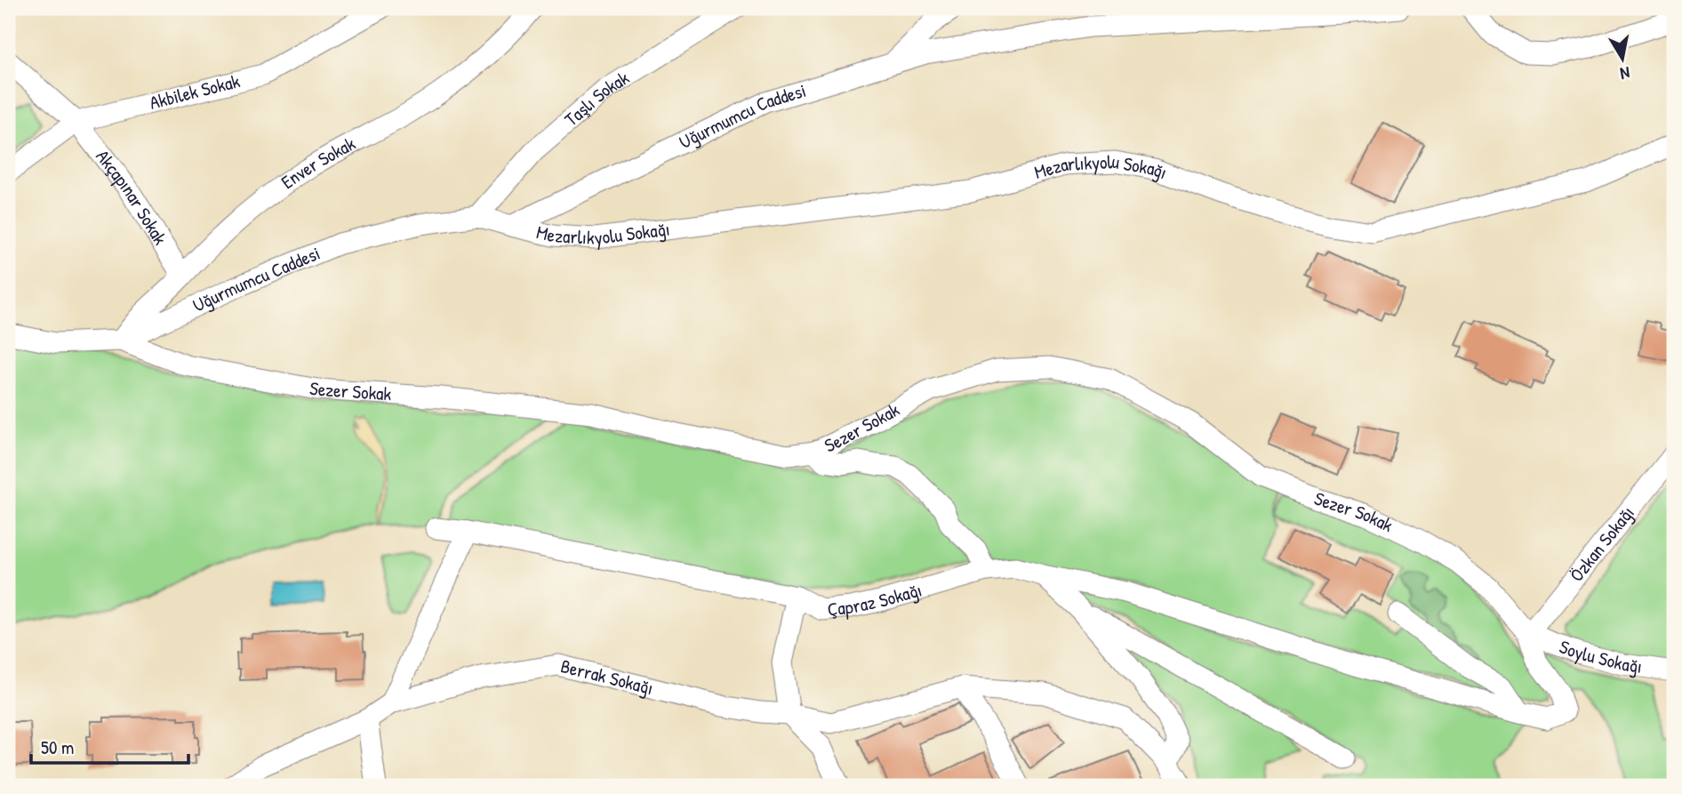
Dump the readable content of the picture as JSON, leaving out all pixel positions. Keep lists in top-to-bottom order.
{
  "streets": {
    "street": [
      "Akbilek Sokak",
      "Taşlı Sokak",
      "Uğurmumcu Caddesi",
      "Enver Sokak",
      "Mezarlıkyolu Sokağı",
      "Akçapınar Sokak",
      "Sezer Sokak",
      "Özkan Sokağı",
      "Çapraz Sokağı",
      "Soylu Sokağı",
      "Berrak Sokağı"
    ]
  },
  "crossings": [
    ["Akbilek Sokak", "Akçapınar Sokak"],
    ["Taşlı Sokak", "Uğurmumcu Caddesi"],
    ["Uğurmumcu Caddesi", "Enver Sokak"],
    ["Uğurmumcu Caddesi", "Mezarlıkyolu Sokağı"],
    ["Uğurmumcu Caddesi", "Sezer Sokak"],
    ["Enver Sokak", "Akçapınar Sokak"],
    ["Enver Sokak", "Sezer Sokak"],
    ["Sezer Sokak", "Özkan Sokağı"],
    ["Sezer Sokak", "Soylu Sokağı"],
    ["Özkan Sokağı", "Soylu Sokağı"],
    ["Çapraz Sokağı", "Berrak Sokağı"]
  ],
  "scale_bar": "50 m",
  "north": "bottom"
}
